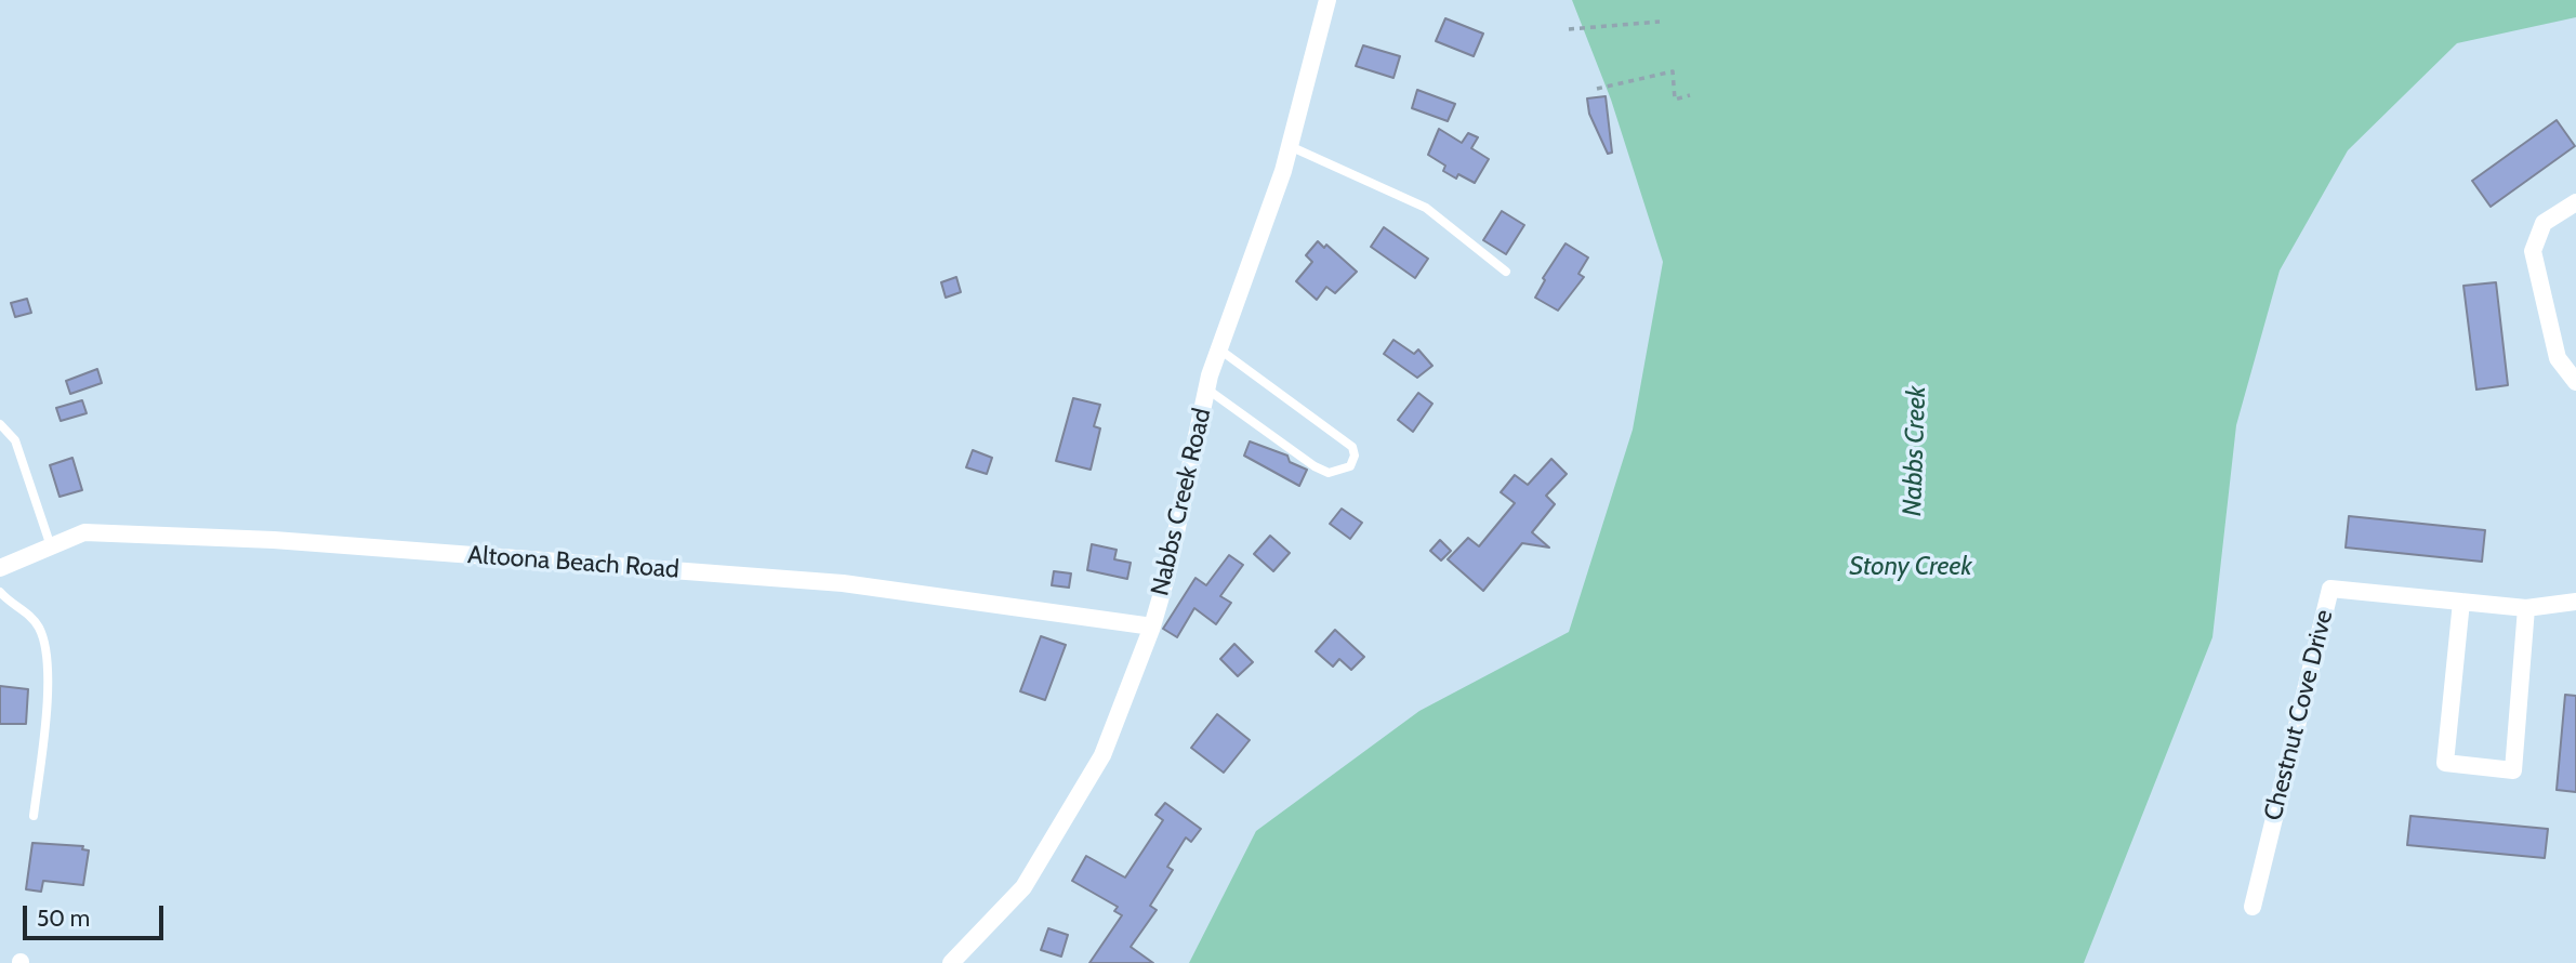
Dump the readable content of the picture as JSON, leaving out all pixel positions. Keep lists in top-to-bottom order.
{
  "streets": {
    "street": ["Nabbs Creek Road", "Altoona Beach Road", "Chestnut Cove Drive"]
  },
  "crossings": [
    ["Nabbs Creek Road", "Altoona Beach Road"]
  ],
  "water": ["Nabbs Creek", "Stony Creek"],
  "scale_bar": "50 m"
}
